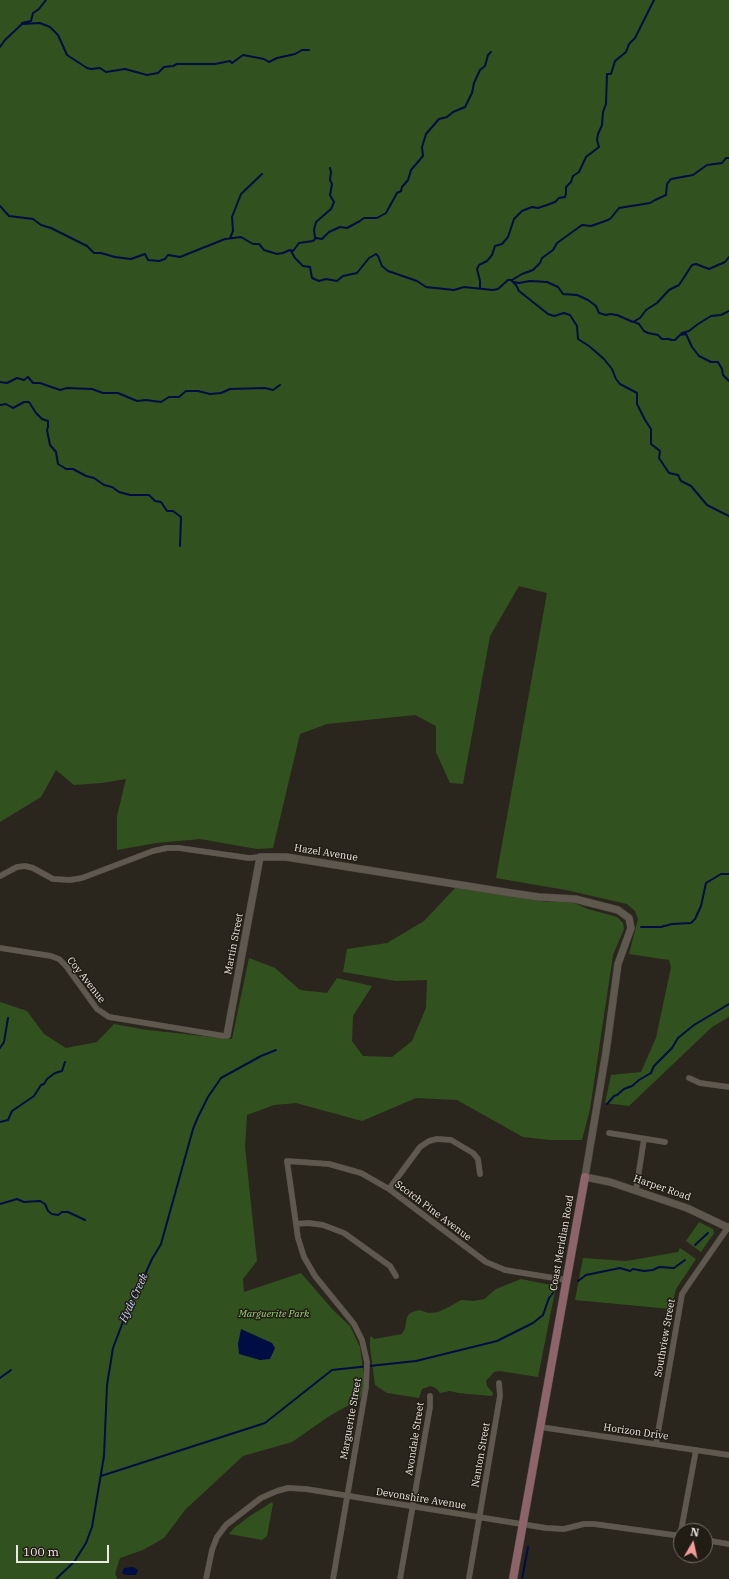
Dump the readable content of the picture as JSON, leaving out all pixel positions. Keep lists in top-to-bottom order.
{
  "streets": {
    "main road": ["Coast Meridian Road"],
    "street": [
      "Hazel Avenue",
      "Martin Street",
      "Coy Avenue",
      "Harper Road",
      "Scotch Pine Avenue",
      "Southview Street",
      "Marguerite Street",
      "Horizon Drive",
      "Avondale Street",
      "Nanton Street",
      "Devonshire Avenue"
    ]
  },
  "crossings": [
    ["Hazel Avenue", "Martin Street"],
    ["Hazel Avenue", "Coast Meridian Road"],
    ["Martin Street", "Coy Avenue"],
    ["Harper Road", "Coast Meridian Road"],
    ["Harper Road", "Southview Street"],
    ["Scotch Pine Avenue", "Coast Meridian Road"],
    ["Scotch Pine Avenue", "Marguerite Street"],
    ["Coast Meridian Road", "Horizon Drive"],
    ["Coast Meridian Road", "Devonshire Avenue"],
    ["Southview Street", "Horizon Drive"],
    ["Marguerite Street", "Devonshire Avenue"],
    ["Avondale Street", "Devonshire Avenue"],
    ["Nanton Street", "Devonshire Avenue"]
  ],
  "water": ["Hyde Creek"],
  "parks": ["Marguerite Park"],
  "scale_bar": "100 m",
  "north": "top"
}
